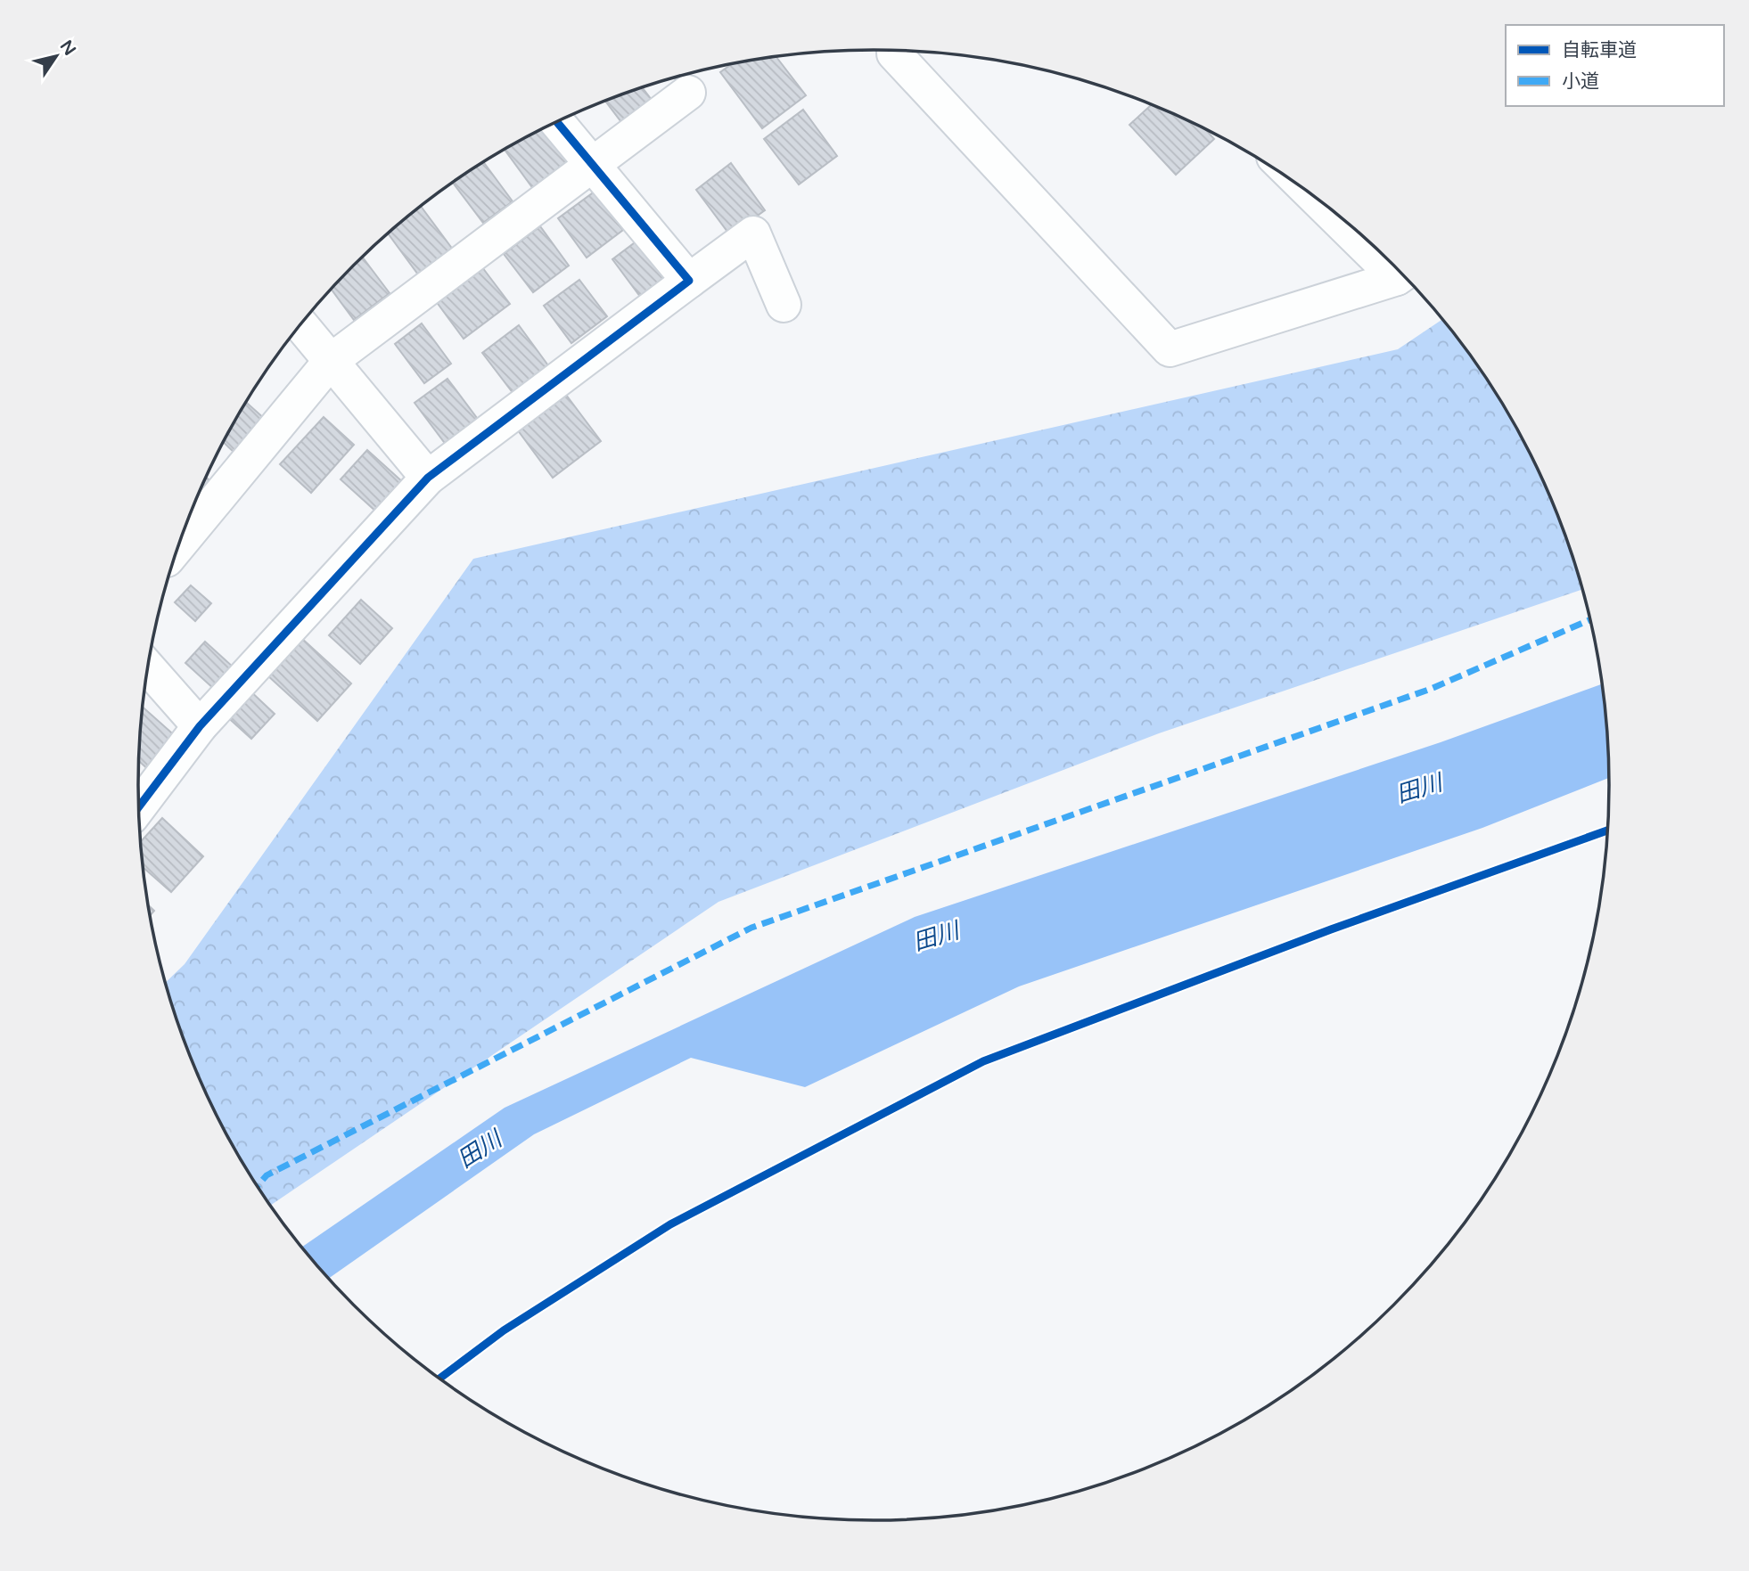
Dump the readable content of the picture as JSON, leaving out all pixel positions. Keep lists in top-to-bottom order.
{
  "water": ["田川"],
  "legend": ["自転車道", "小道"],
  "north": "top right"
}
